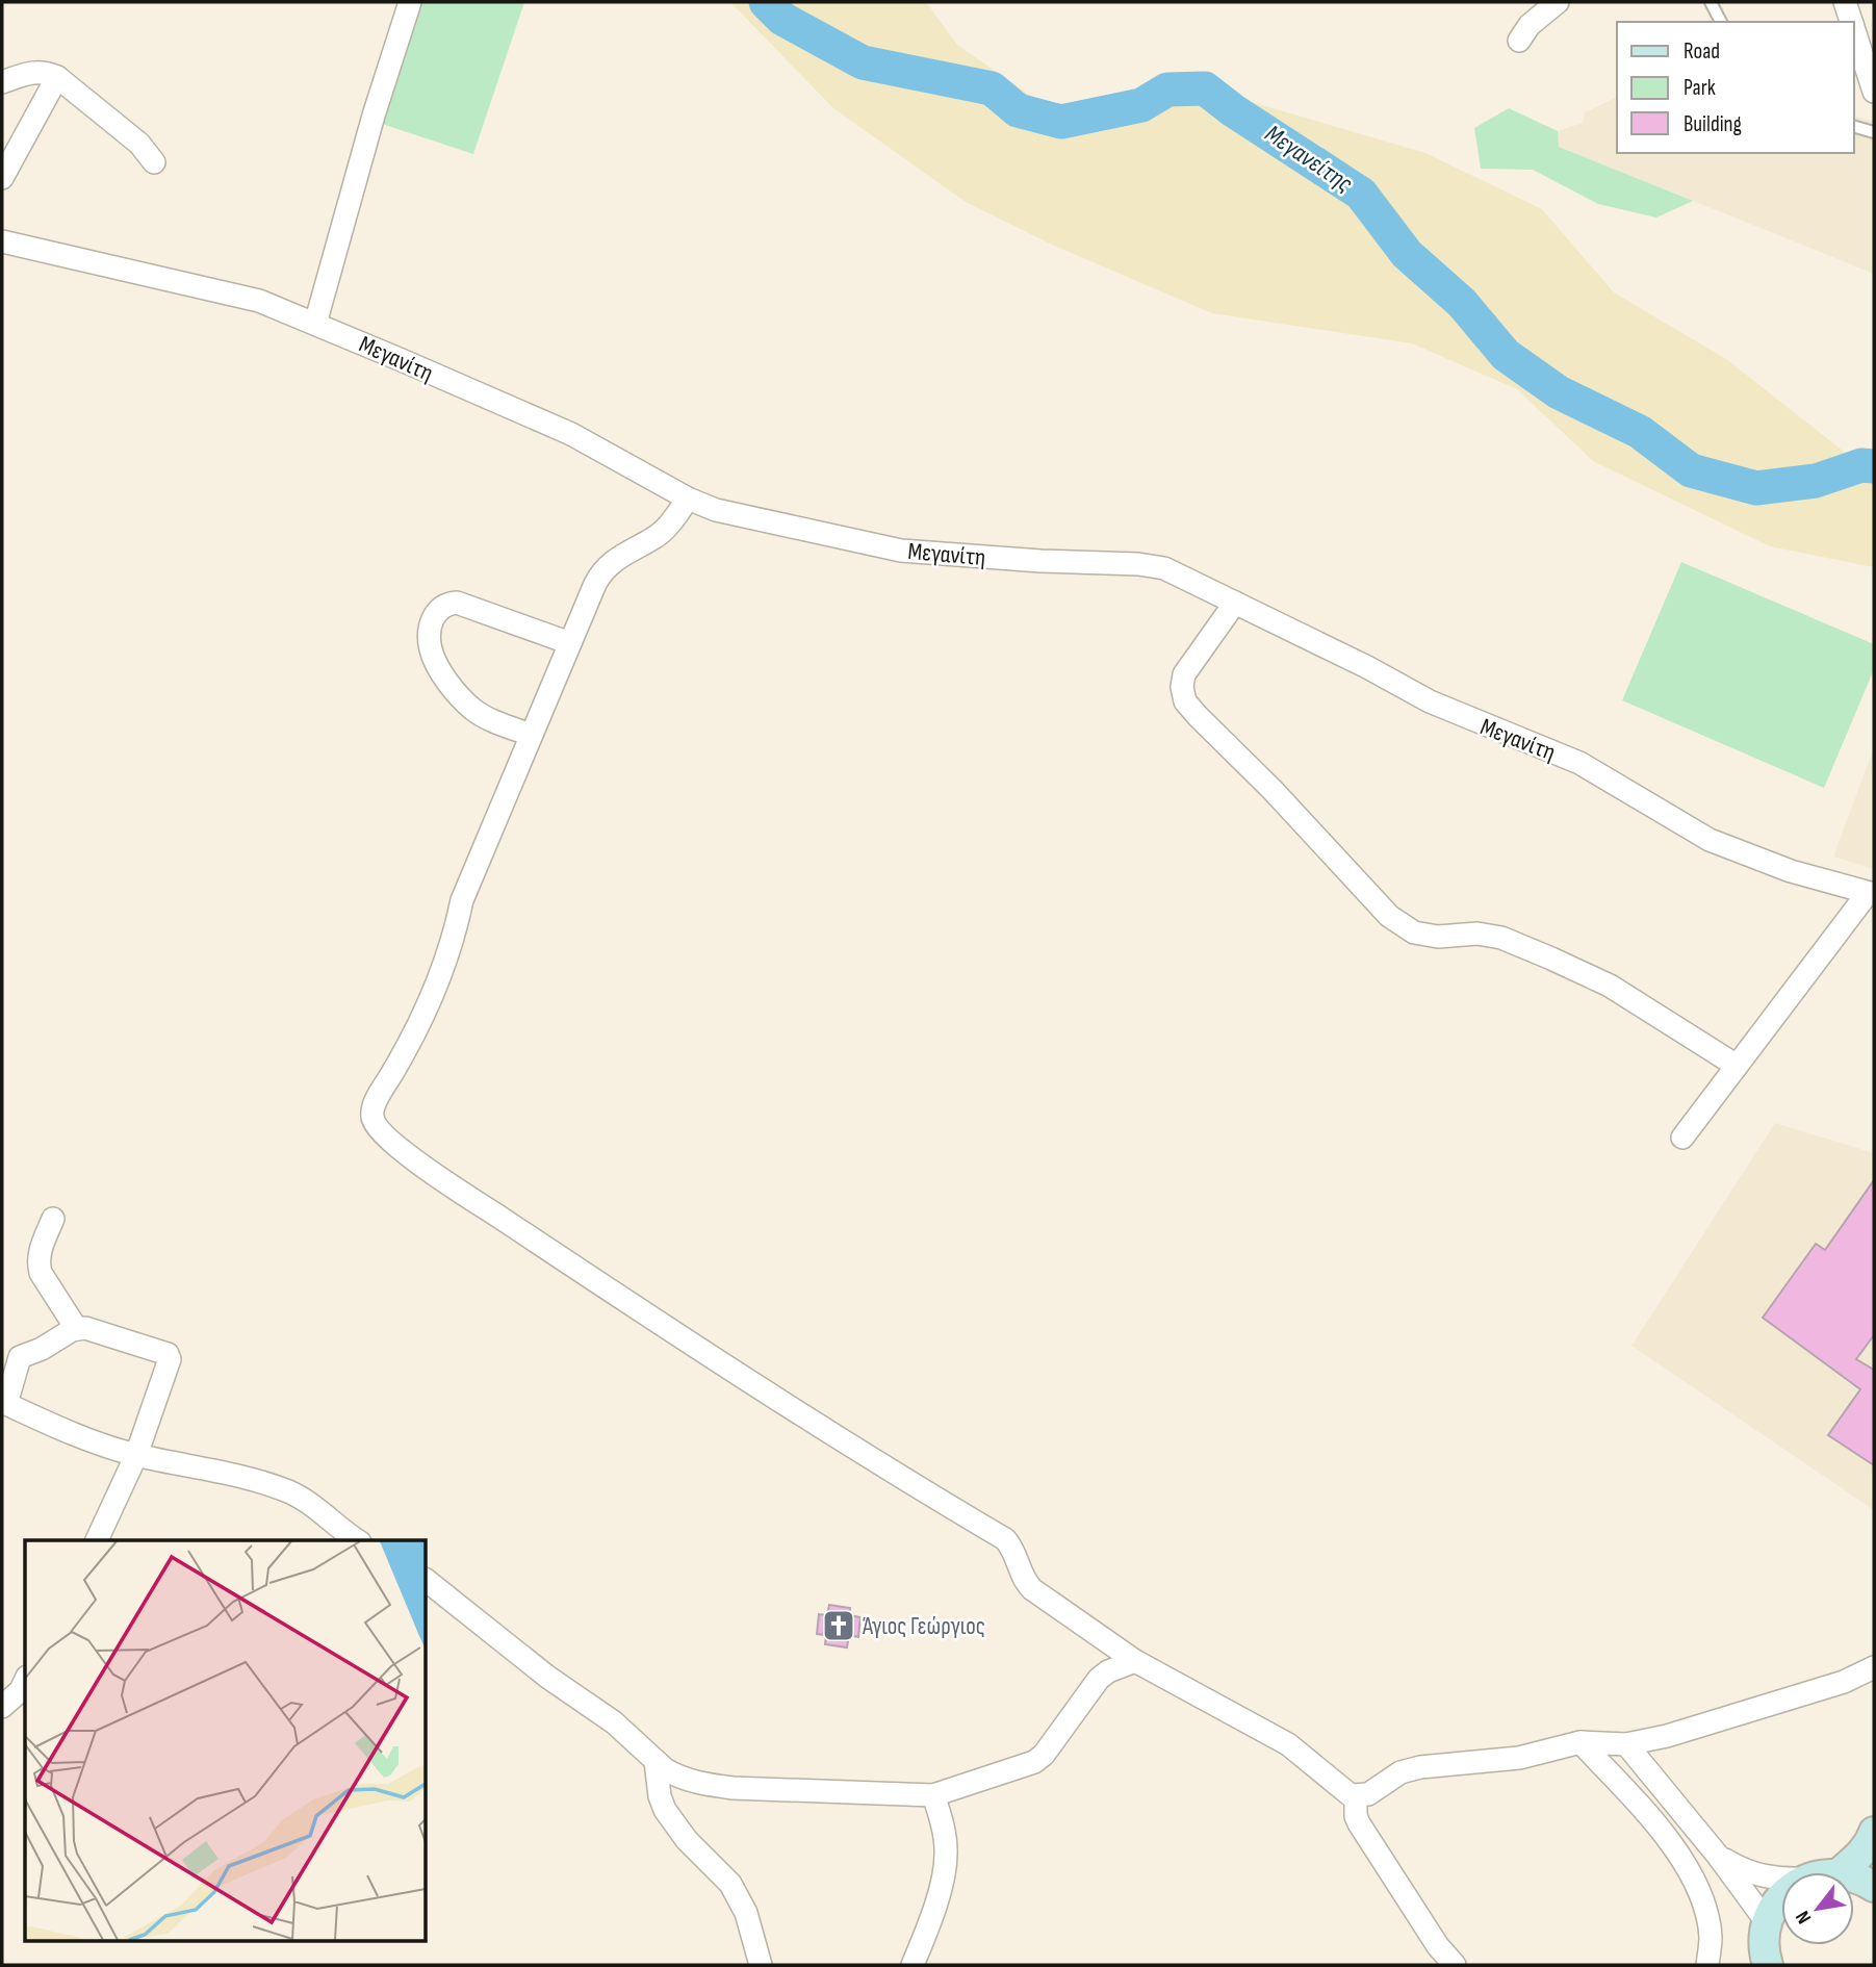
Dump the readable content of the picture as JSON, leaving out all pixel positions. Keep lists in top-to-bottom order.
{
  "streets": {
    "street": ["Μεγανίτη"]
  },
  "water": ["Μεγανείτης"],
  "places": {
    "church": ["Άγιος Γεώργιος"]
  },
  "legend": ["Road", "Park", "Building"],
  "north": "bottom left"
}
